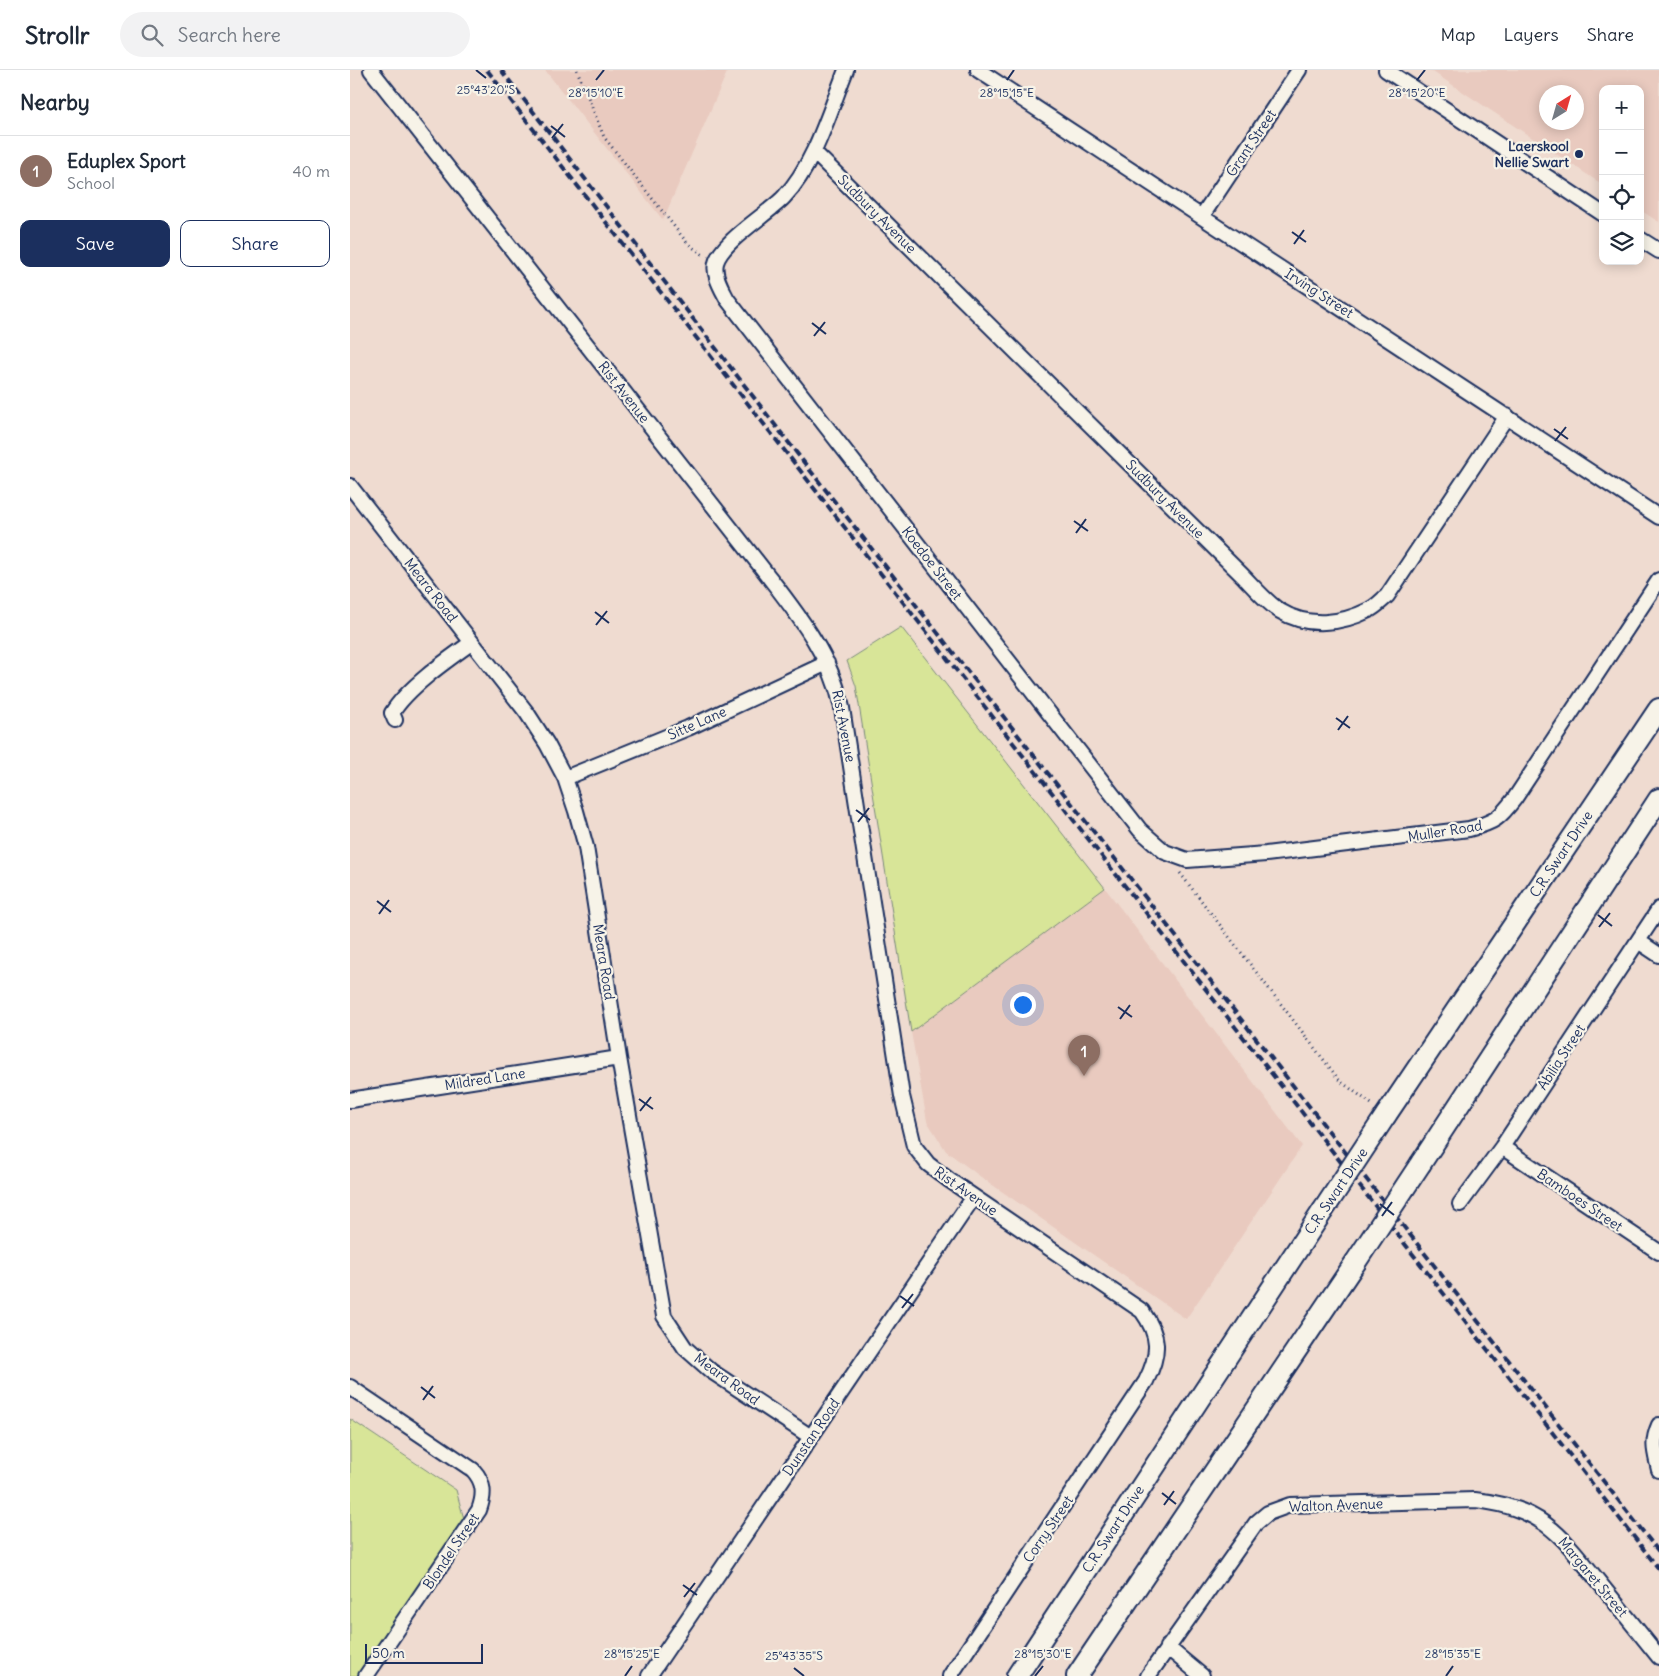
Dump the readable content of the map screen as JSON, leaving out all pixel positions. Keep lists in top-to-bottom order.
{
  "streets": {
    "main road": ["C.R. Swart Drive"],
    "street": [
      "Grant Street",
      "Sudbury Avenue",
      "Irving Street",
      "Rist Avenue",
      "Koedoe Street",
      "Meara Road",
      "Sitte Lane",
      "Muller Road",
      "Abilia Street",
      "Mildred Lane",
      "Bamboes Street",
      "Dunstan Road",
      "Walton Avenue",
      "Corry Street",
      "Blondel Street",
      "Margaret Street"
    ]
  },
  "crossings": [
    ["Grant Street", "Irving Street"],
    ["Sudbury Avenue", "Irving Street"],
    ["Rist Avenue", "Sitte Lane"],
    ["Rist Avenue", "Dunstan Road"],
    ["Rist Avenue", "Corry Street"],
    ["Koedoe Street", "Muller Road"],
    ["Meara Road", "Sitte Lane"],
    ["Meara Road", "Mildred Lane"],
    ["Meara Road", "Dunstan Road"],
    ["Abilia Street", "Bamboes Street"],
    ["Walton Avenue", "Margaret Street"]
  ],
  "places": ["Laerskool Nellie Swart"],
  "scale_bar": "50 m",
  "north": "top right",
  "page": {
    "header": "Strollr",
    "search": "Search here",
    "nav": ["Map", "Layers", "Share"],
    "heading": "Nearby",
    "map_buttons": ["+", "−"],
    "list": [
      {
        "mark": "1",
        "name": "Eduplex Sport",
        "note": "School",
        "value": "40 m"
      }
    ],
    "buttons": ["Save", "Share"],
    "pins": "1",
    "scale": "50 m"
  },
  "coordinates": [
    "25°43'20\"S",
    "28°15'10\"E",
    "28°15'15\"E",
    "28°15'20\"E",
    "28°15'25\"E",
    "28°15'30\"E",
    "28°15'35\"E",
    "25°43'35\"S"
  ]
}
